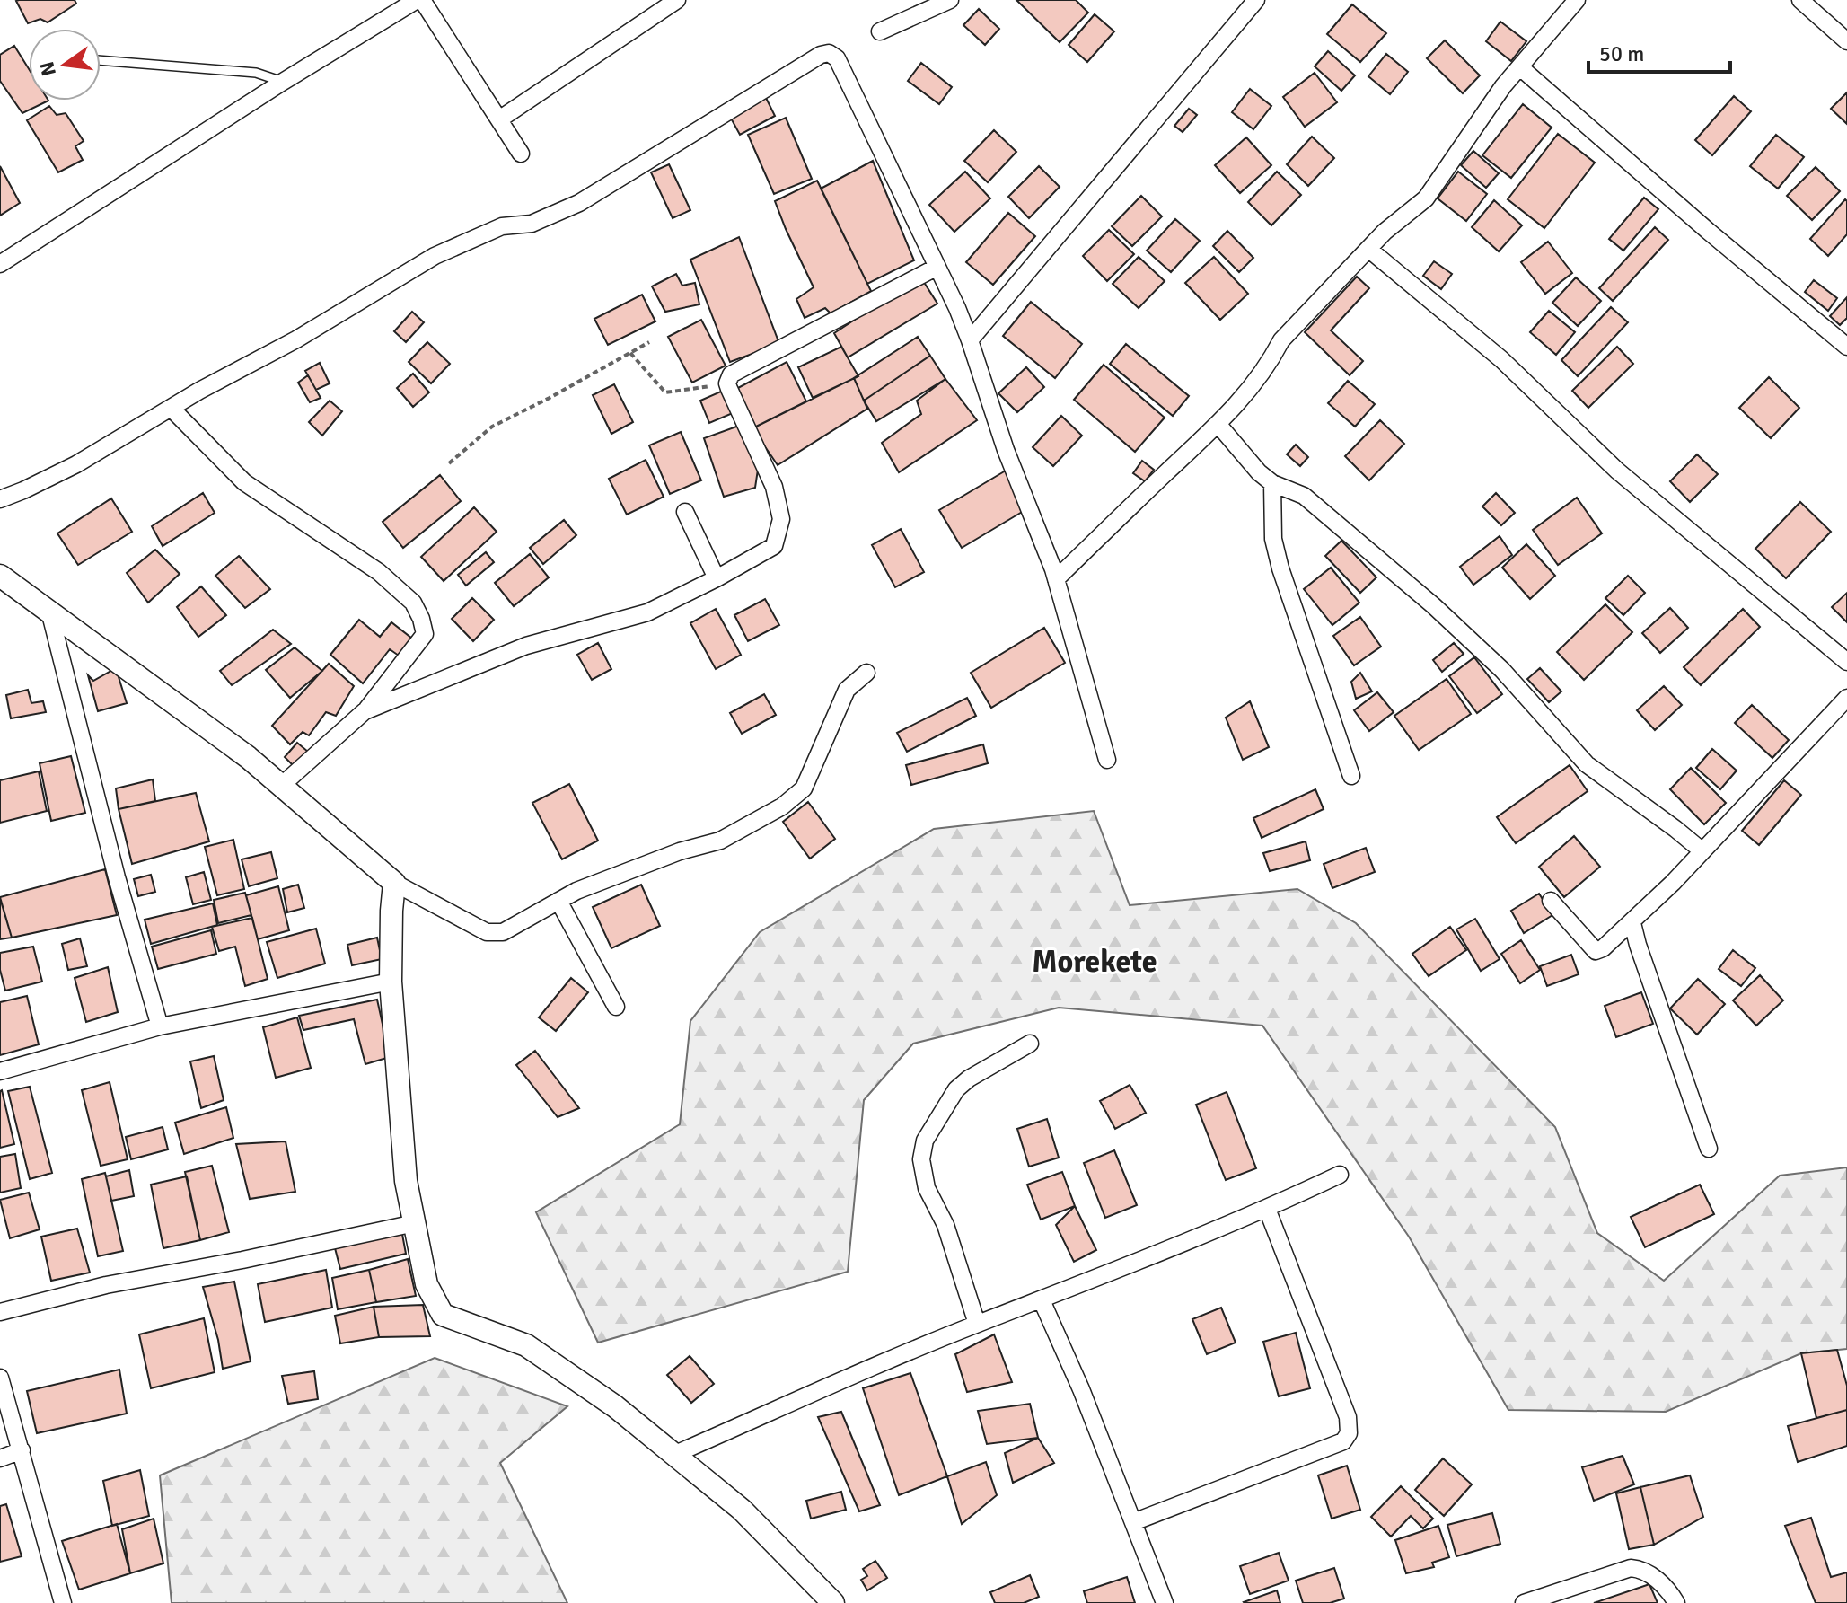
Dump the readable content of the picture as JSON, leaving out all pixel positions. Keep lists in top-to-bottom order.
{
  "districts": ["Morekete"],
  "scale_bar": "50 m",
  "north": "left"
}
